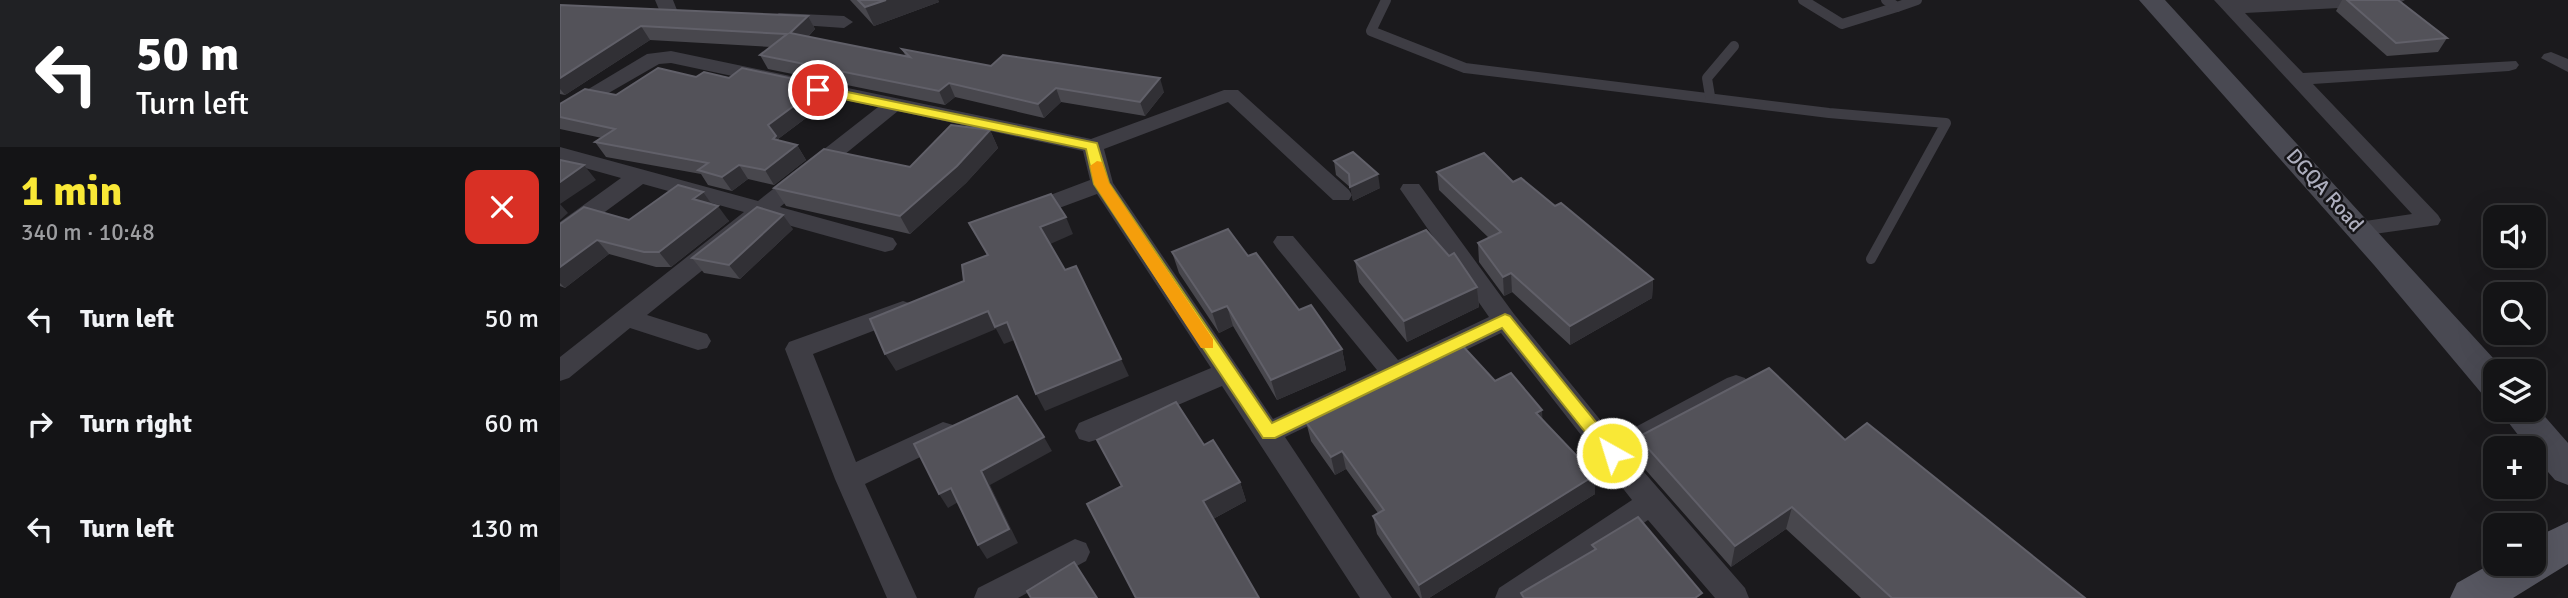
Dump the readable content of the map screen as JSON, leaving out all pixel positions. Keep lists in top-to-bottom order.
{
  "streets": {
    "main road": ["DGQA Road"]
  },
  "page": {
    "turn": ["50 m", "Turn left"],
    "heading": ["1 min", "340 m · 10:48"],
    "map_buttons": ["+", "−"],
    "list": [
      {
        "name": "Turn left",
        "value": "50 m"
      },
      {
        "name": "Turn right",
        "value": "60 m"
      },
      {
        "name": "Turn left",
        "value": "130 m"
      }
    ]
  }
}
